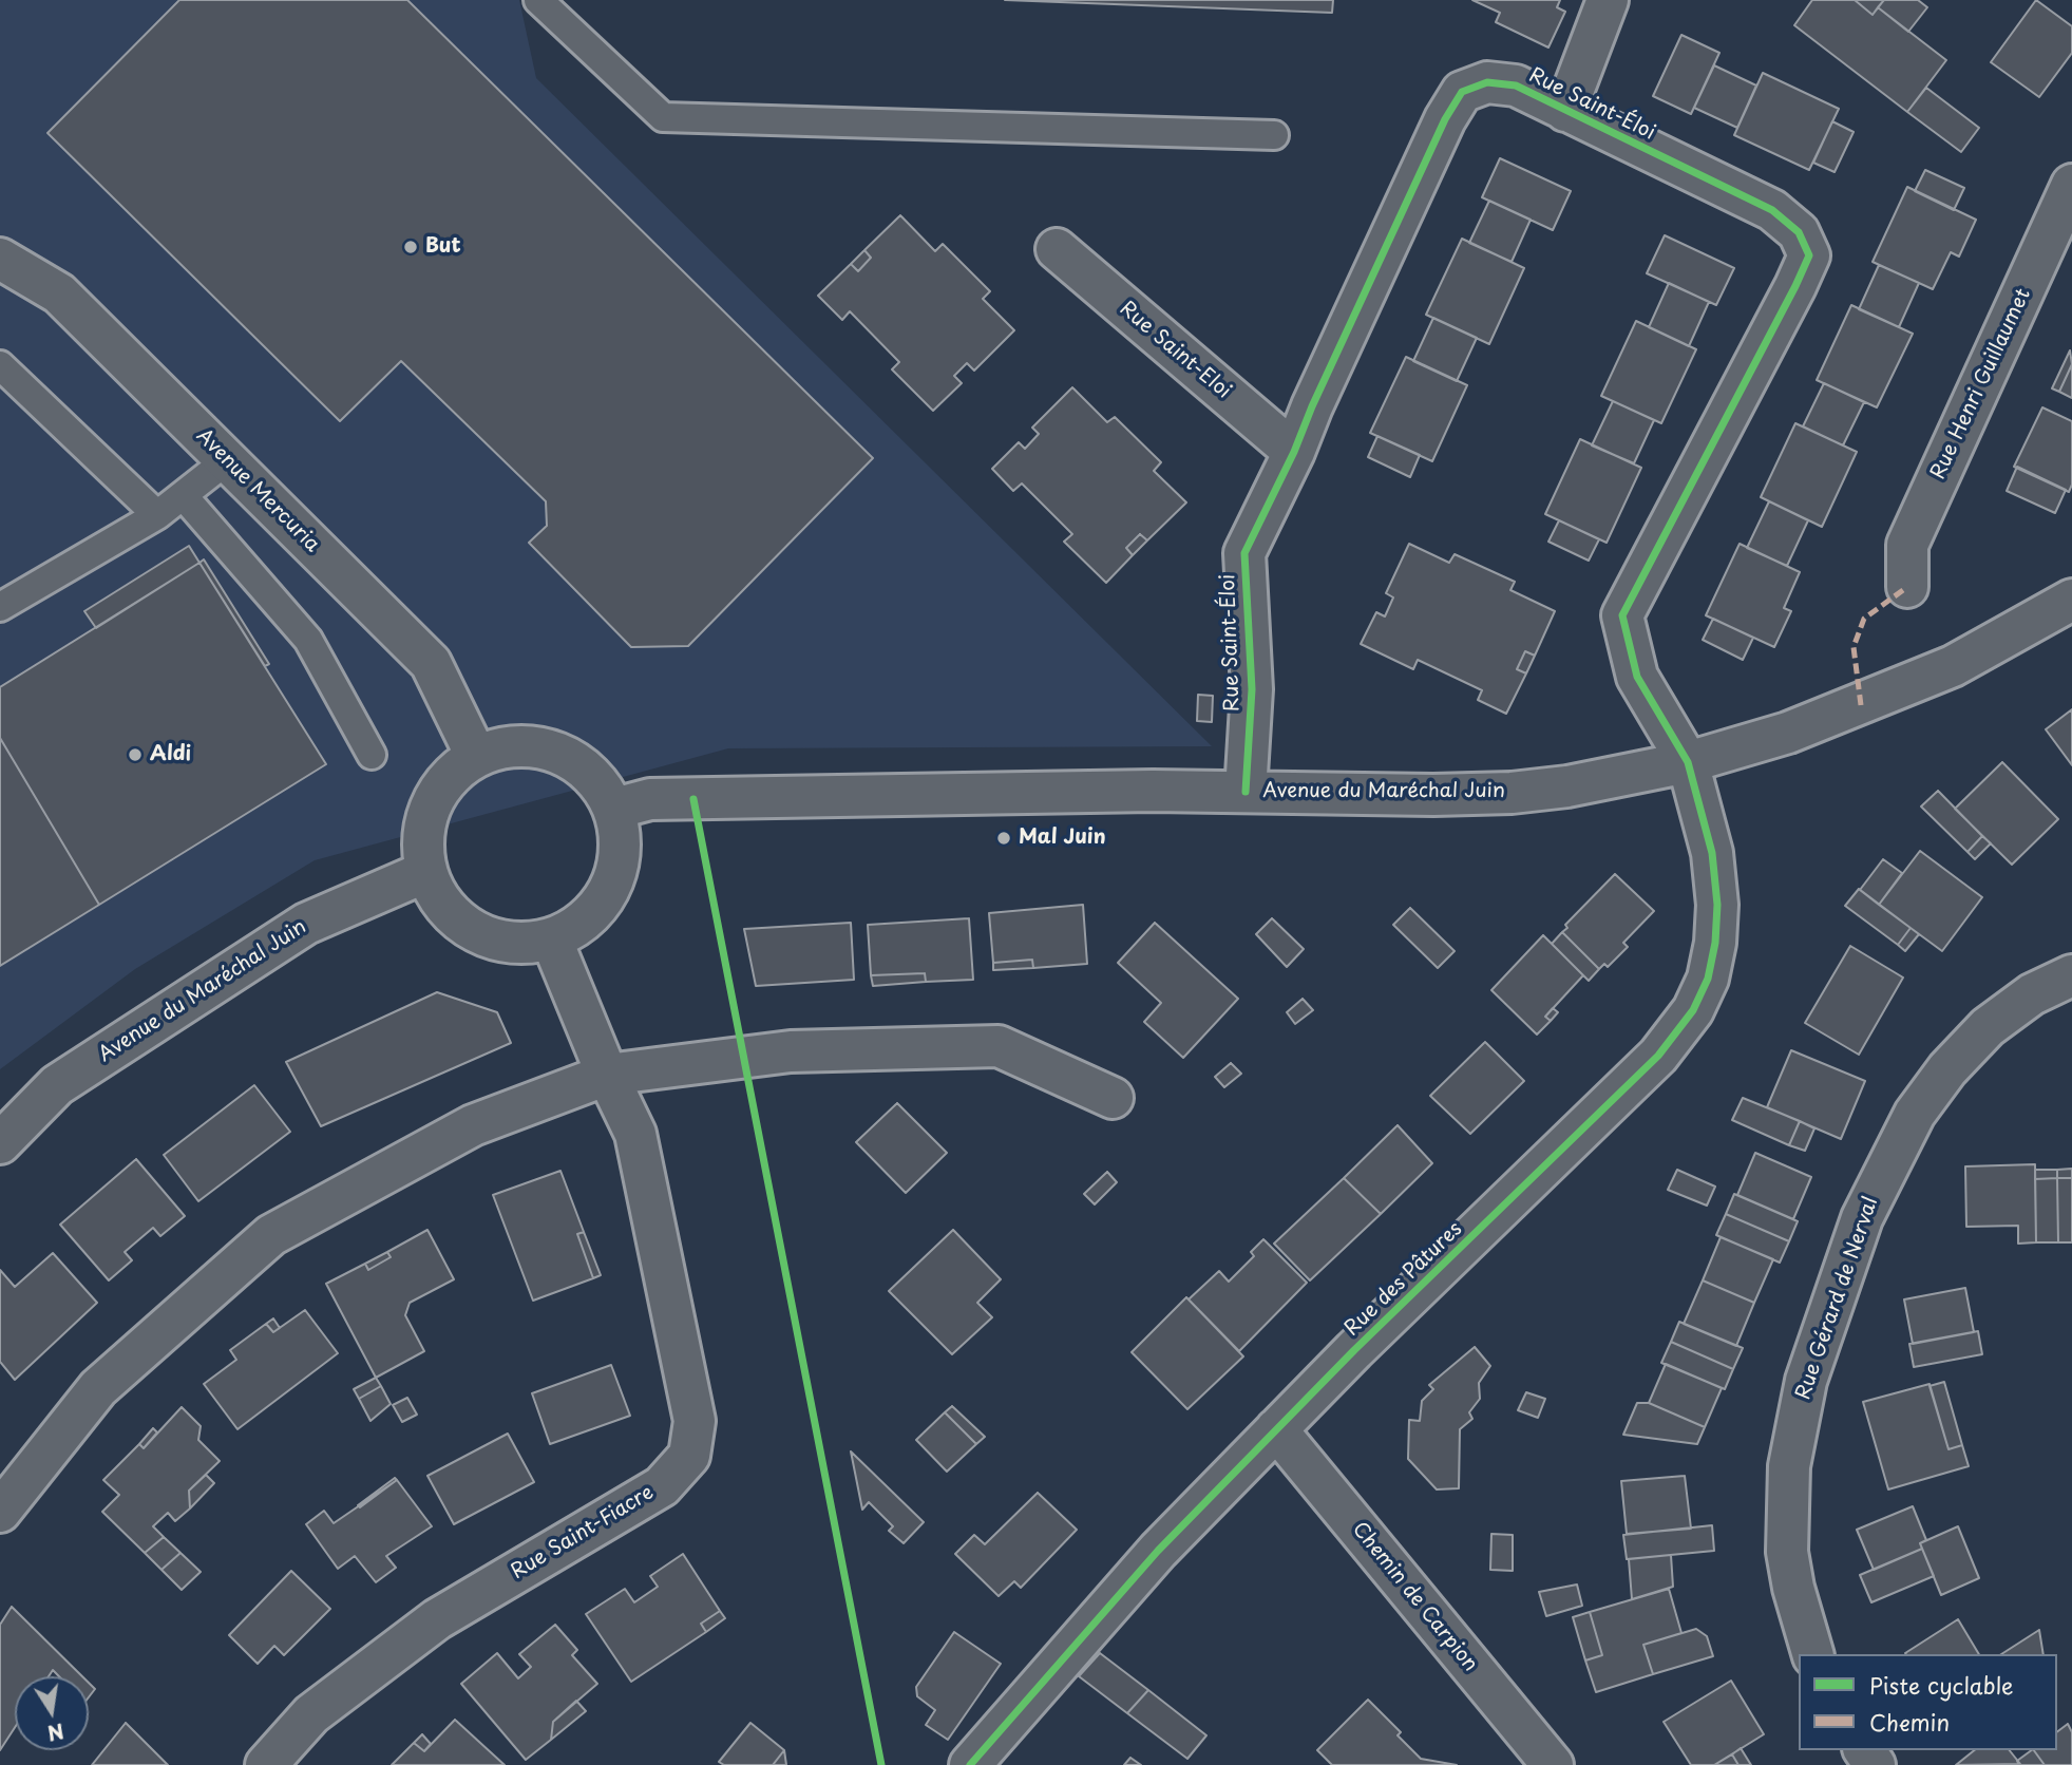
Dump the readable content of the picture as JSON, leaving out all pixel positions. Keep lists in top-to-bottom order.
{
  "streets": {
    "street": [
      "Rue Saint-Éloi",
      "Rue Saint-Eloi",
      "Rue Henri Guillaumet",
      "Avenue Mercuria",
      "Avenue du Maréchal Juin",
      "Rue des Pâtures",
      "Rue Gérard de Nerval",
      "Rue Saint-Fiacre",
      "Chemin de Carpion"
    ]
  },
  "crossings": [
    ["Rue Saint-Éloi", "Rue Saint-Eloi"],
    ["Rue Saint-Éloi", "Avenue du Maréchal Juin"],
    ["Rue Saint-Éloi", "Rue des Pâtures"],
    ["Avenue Mercuria", "Avenue du Maréchal Juin"],
    ["Avenue Mercuria", "Rue Saint-Fiacre"],
    ["Avenue du Maréchal Juin", "Rue des Pâtures"],
    ["Avenue du Maréchal Juin", "Rue Saint-Fiacre"],
    ["Rue des Pâtures", "Chemin de Carpion"]
  ],
  "places": ["But", "Aldi", "Mal Juin"],
  "legend": ["Piste cyclable", "Chemin"],
  "north": "bottom"
}
